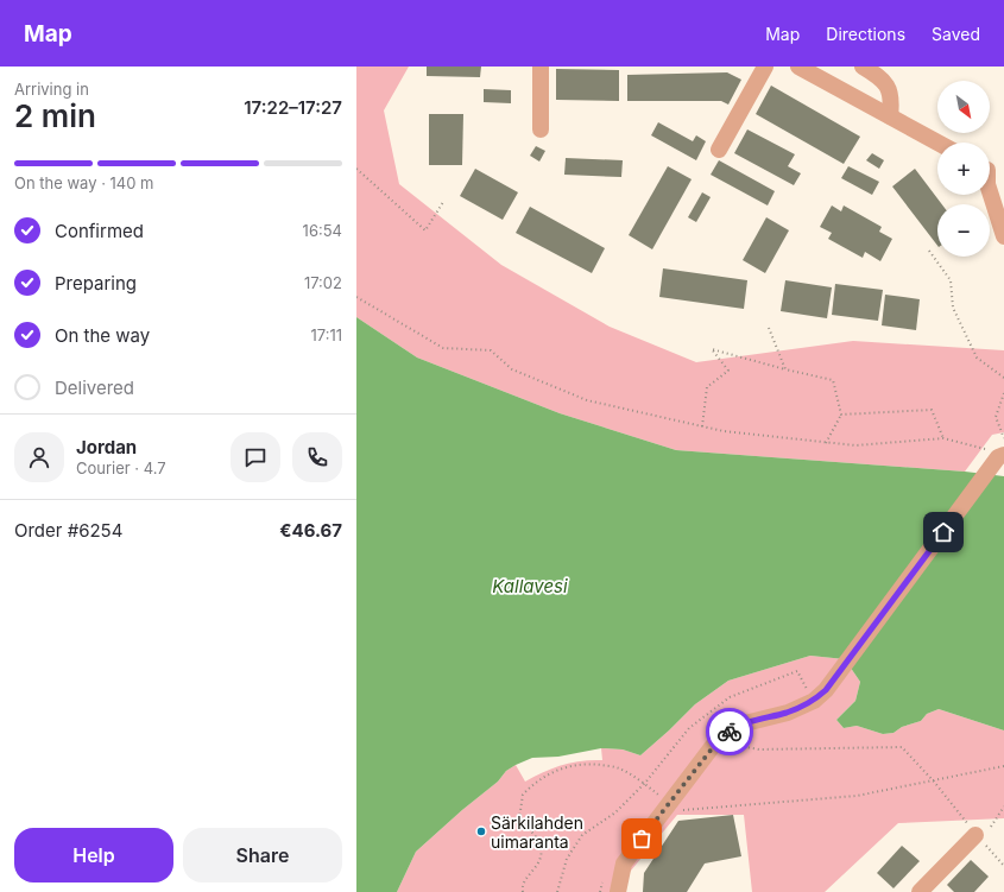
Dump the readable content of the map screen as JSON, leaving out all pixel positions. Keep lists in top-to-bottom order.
{
  "water": ["Kallavesi"],
  "places": ["Särkilahden uimaranta"],
  "north": "bottom right",
  "page": {
    "header": "Map",
    "nav": ["Map", "Directions", "Saved"],
    "heading": ["2 min", "Arriving in", "17:22–17:27"],
    "panel": [
      "Jordan",
      "Courier · 4.7",
      "Order #6254",
      "€46.67"
    ],
    "map_buttons": ["+", "−"],
    "bar": "On the way · 140 m",
    "list": [
      ["Confirmed", "16:54"],
      ["Preparing", "17:02"],
      ["On the way", "17:11"],
      "Delivered"
    ],
    "buttons": ["Help", "Share"]
  }
}
